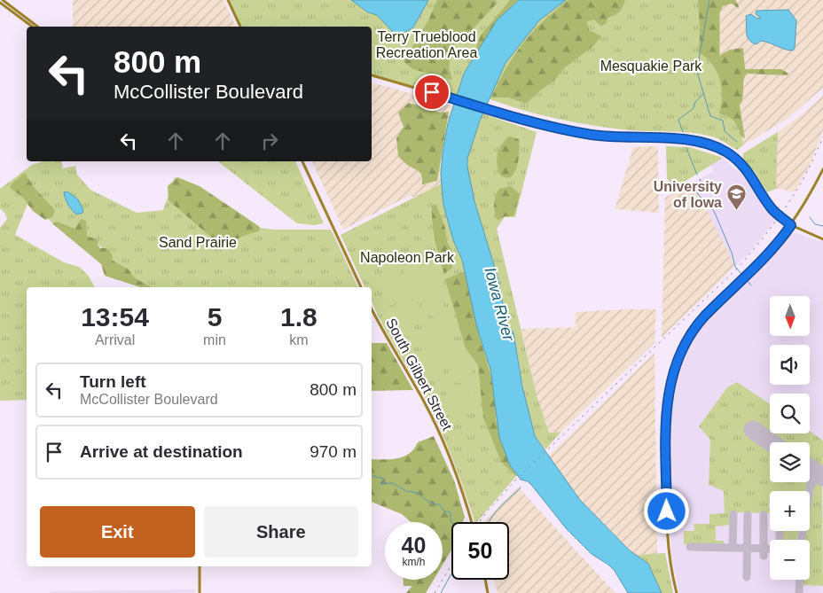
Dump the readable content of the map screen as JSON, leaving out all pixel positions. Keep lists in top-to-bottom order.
{
  "streets": {
    "main road": ["South Gilbert Street"]
  },
  "water": ["Iowa River"],
  "parks": [
    "Terry Trueblood Recreation Area",
    "Mesquakie Park",
    "Sand Prairie",
    "Napoleon Park"
  ],
  "places": {
    "school or university": ["University of Iowa"]
  },
  "north": "bottom",
  "page": {
    "turn": ["800 m", "McCollister Boulevard"],
    "eta": [
      "13:54",
      "Arrival",
      "5",
      "min",
      "1.8",
      "km"
    ],
    "map_buttons": ["+", "−"],
    "list": [
      {
        "name": "Turn left",
        "note": "McCollister Boulevard",
        "value": "800 m"
      },
      {
        "name": "Arrive at destination",
        "value": "970 m"
      }
    ],
    "buttons": ["Exit", "Share"],
    "speed": "40 km/h",
    "limit": "50"
  }
}
